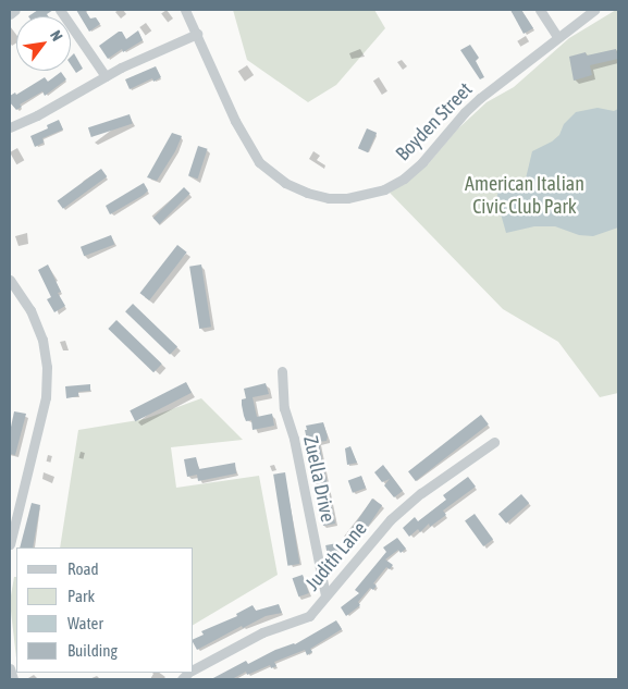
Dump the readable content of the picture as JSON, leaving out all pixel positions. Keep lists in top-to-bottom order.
{
  "streets": {
    "street": ["Boyden Street", "Zuella Drive", "Judith Lane"]
  },
  "crossings": [
    ["Zuella Drive", "Judith Lane"]
  ],
  "parks": ["American Italian Civic Club Park"],
  "legend": [
    "Road",
    "Park",
    "Water",
    "Building"
  ],
  "north": "top right"
}
